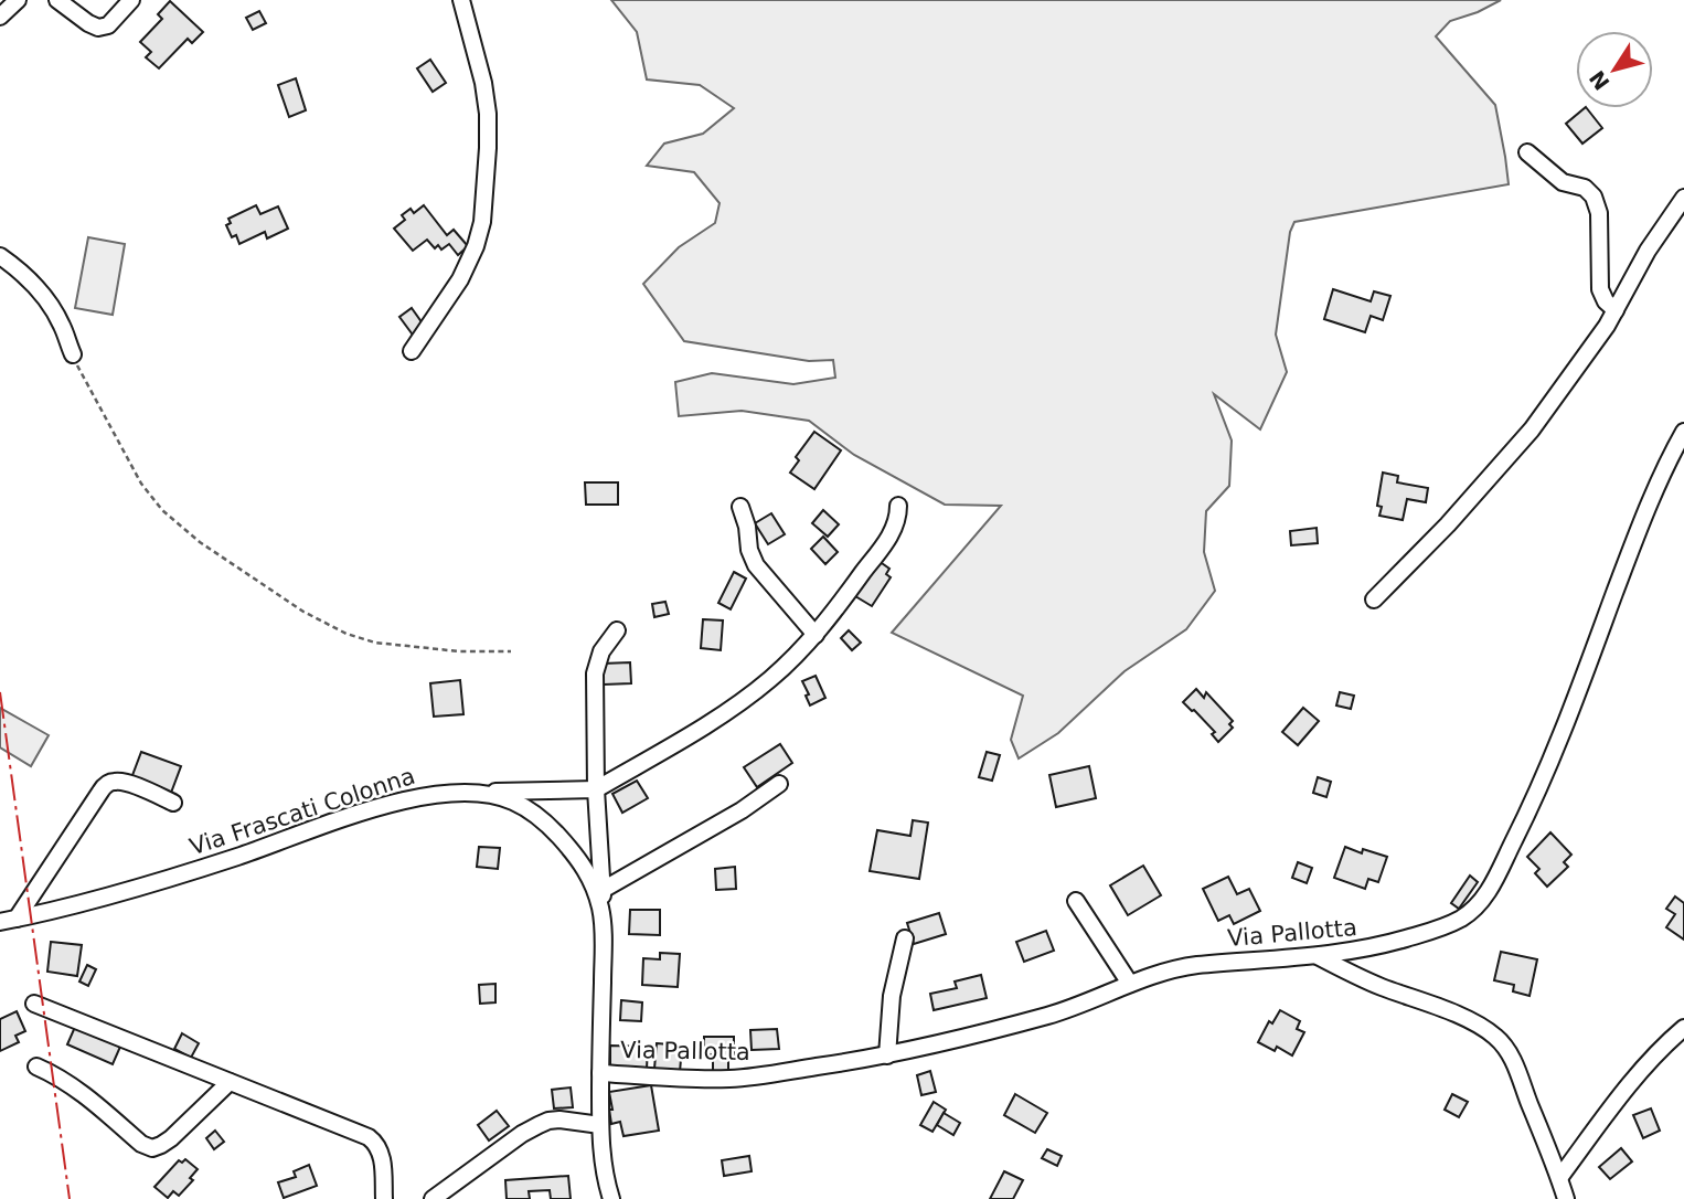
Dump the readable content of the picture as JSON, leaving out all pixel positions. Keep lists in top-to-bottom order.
{
  "streets": {
    "street": ["Via Frascati Colonna", "Via Pallotta"]
  },
  "crossings": [
    ["Via Frascati Colonna", "Via Pallotta"]
  ],
  "north": "bottom left"
}
